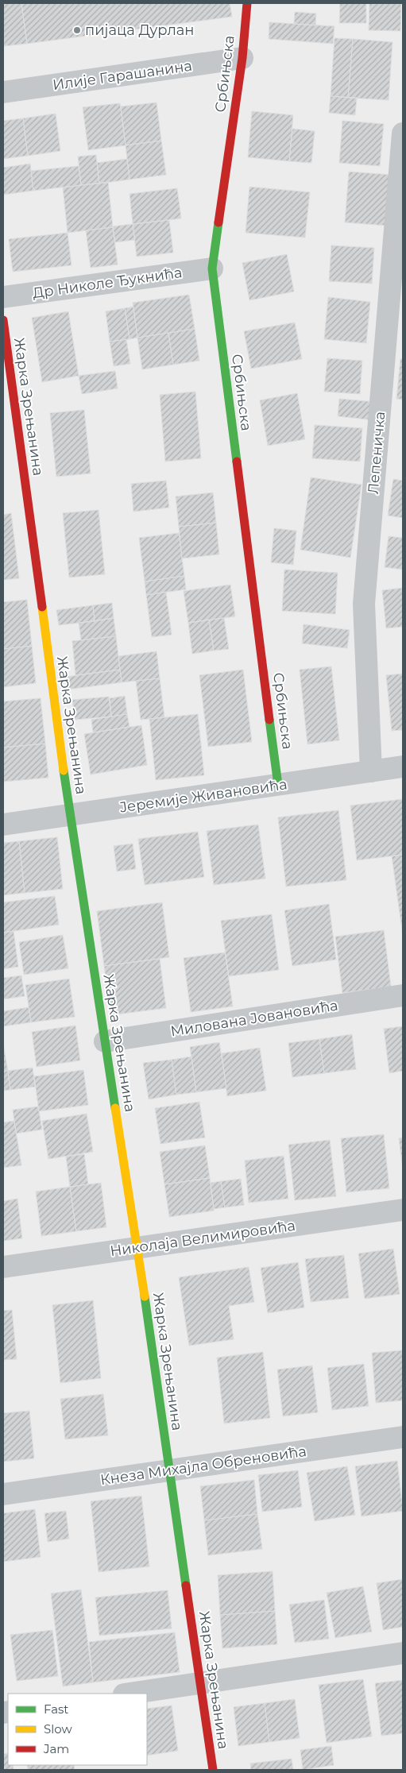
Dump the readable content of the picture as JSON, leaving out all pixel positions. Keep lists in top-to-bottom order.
{
  "streets": {
    "street": [
      "Србињска",
      "Илије Гарашанина",
      "Др Николе Ђукнића",
      "Жарка Зрењанина",
      "Лепеничка",
      "Јеремије Живановића",
      "Милована Јовановића",
      "Николаја Велимировића",
      "Кнеза Михајла Обреновића"
    ]
  },
  "crossings": [
    ["Србињска", "Илије Гарашанина"],
    ["Србињска", "Др Николе Ђукнића"],
    ["Србињска", "Јеремије Живановића"],
    ["Жарка Зрењанина", "Јеремије Живановића"],
    ["Жарка Зрењанина", "Милована Јовановића"],
    ["Жарка Зрењанина", "Николаја Велимировића"],
    ["Жарка Зрењанина", "Кнеза Михајла Обреновића"],
    ["Лепеничка", "Јеремије Живановића"]
  ],
  "places": ["пијаца Дурлан"],
  "legend": ["Fast", "Slow", "Jam"]
}
